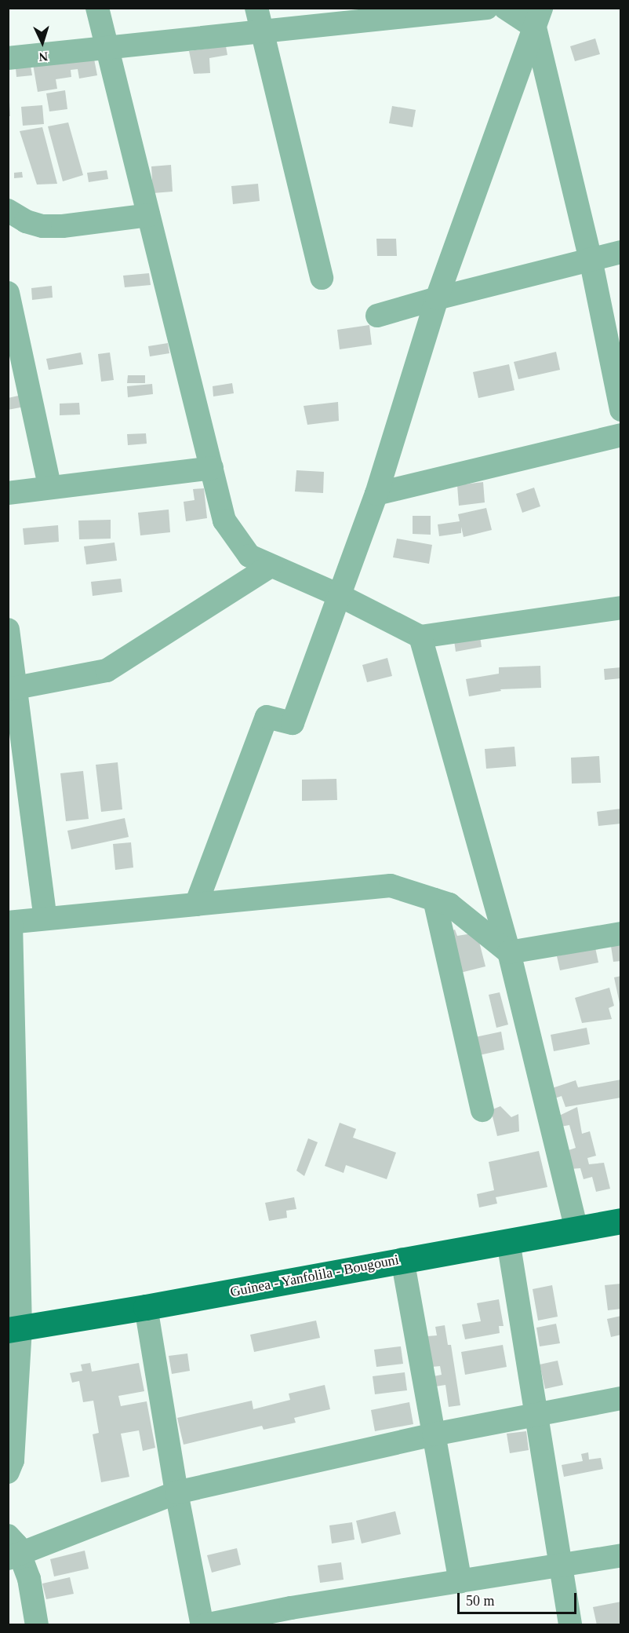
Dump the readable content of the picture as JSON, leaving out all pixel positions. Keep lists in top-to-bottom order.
{
  "streets": {
    "main road": ["Guinea - Yanfolila - Bougouni"]
  },
  "scale_bar": "50 m",
  "north": "bottom"
}
